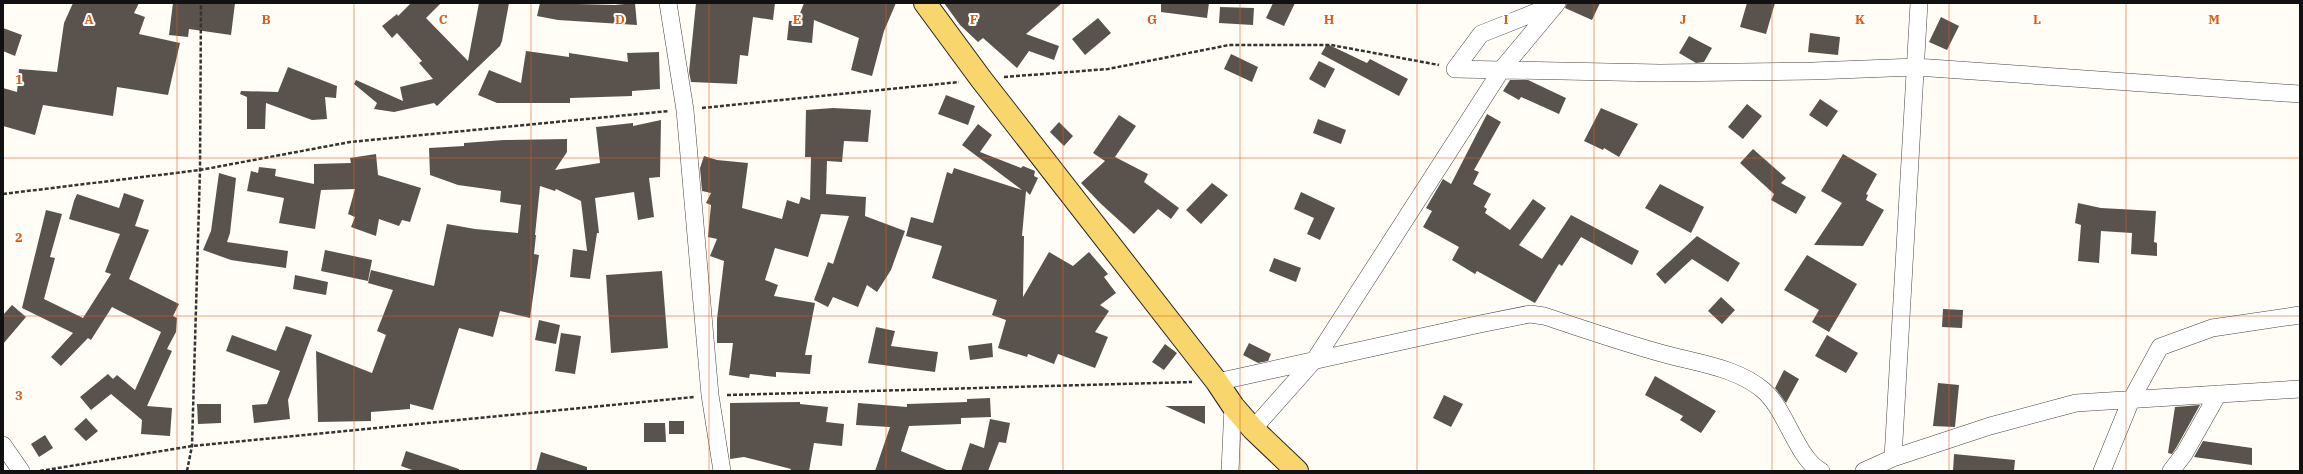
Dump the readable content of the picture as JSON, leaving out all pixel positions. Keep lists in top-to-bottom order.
{
  "grid": {
    "columns": [
      "A",
      "B",
      "C",
      "D",
      "E",
      "F",
      "G",
      "H",
      "I",
      "J",
      "K",
      "L",
      "M"
    ],
    "rows": ["1", "2", "3"]
  }
}
